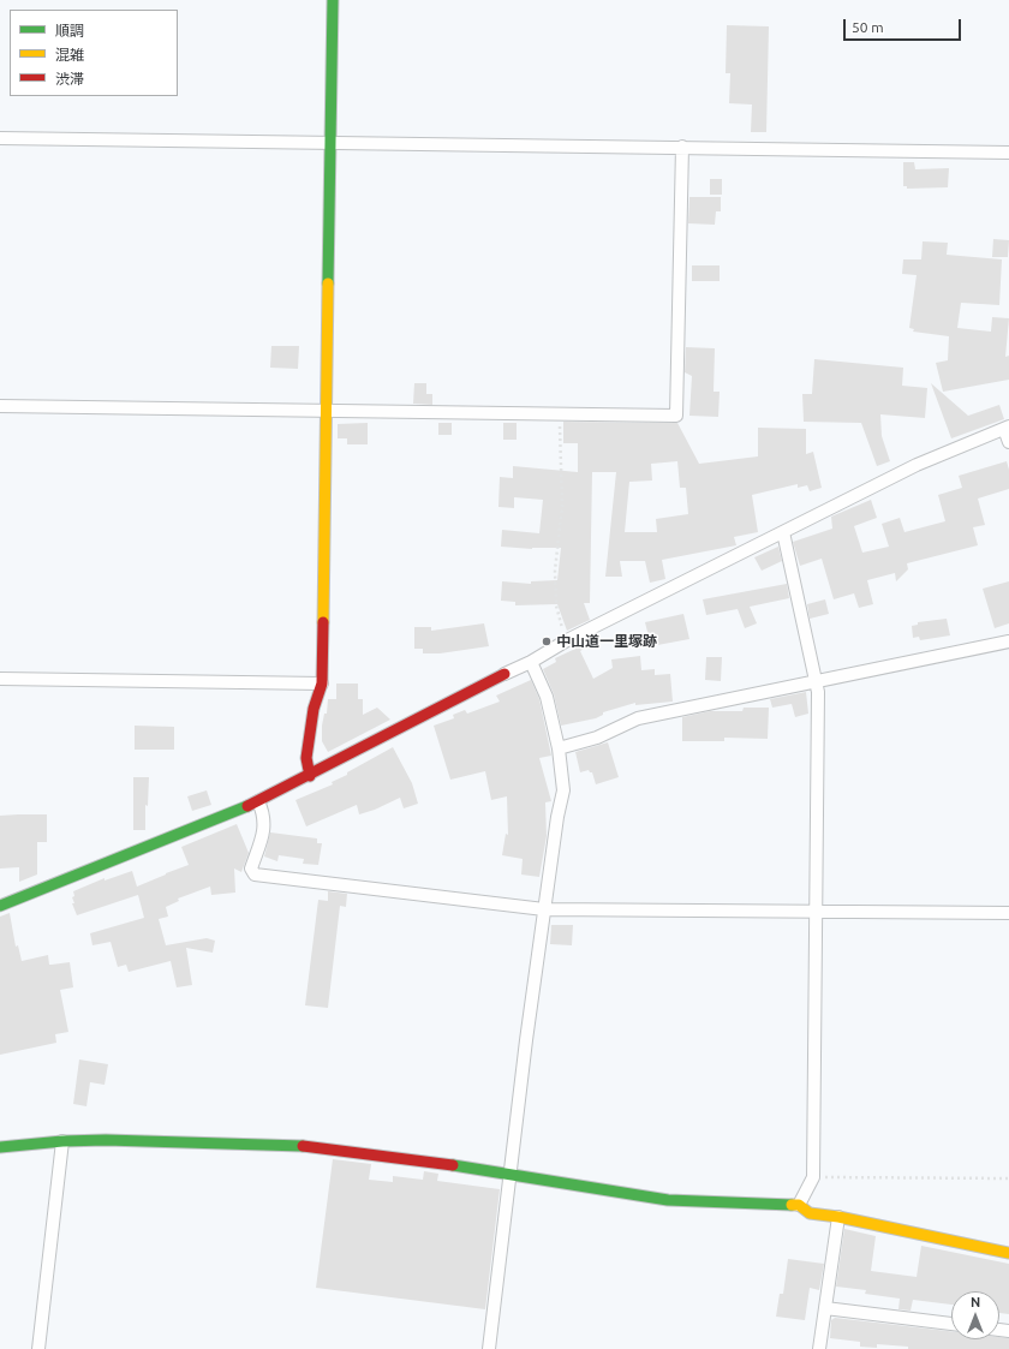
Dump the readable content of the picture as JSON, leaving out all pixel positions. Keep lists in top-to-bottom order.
{
  "places": ["中山道一里塚跡"],
  "legend": ["順調", "混雑", "渋滞"],
  "scale_bar": "50 m",
  "north": "top"
}
